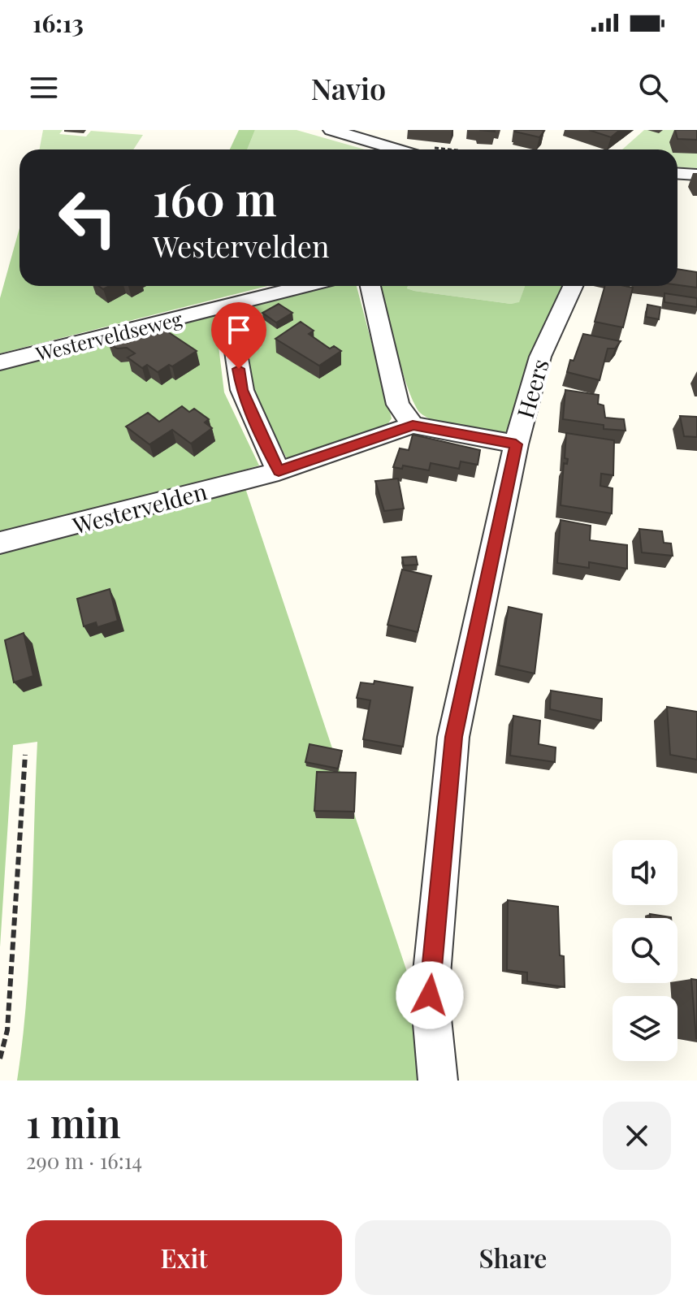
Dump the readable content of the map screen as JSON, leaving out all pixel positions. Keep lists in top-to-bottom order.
{
  "streets": {
    "street": ["Westerveldseweg", "Heers", "Westervelden"]
  },
  "crossings": [
    ["Heers", "Westervelden"]
  ],
  "page": {
    "status": "16:13",
    "header": "Navio",
    "turn": ["160 m", "Westervelden"],
    "heading": ["1 min", "290 m · 16:14"],
    "buttons": ["Exit", "Share"]
  }
}
